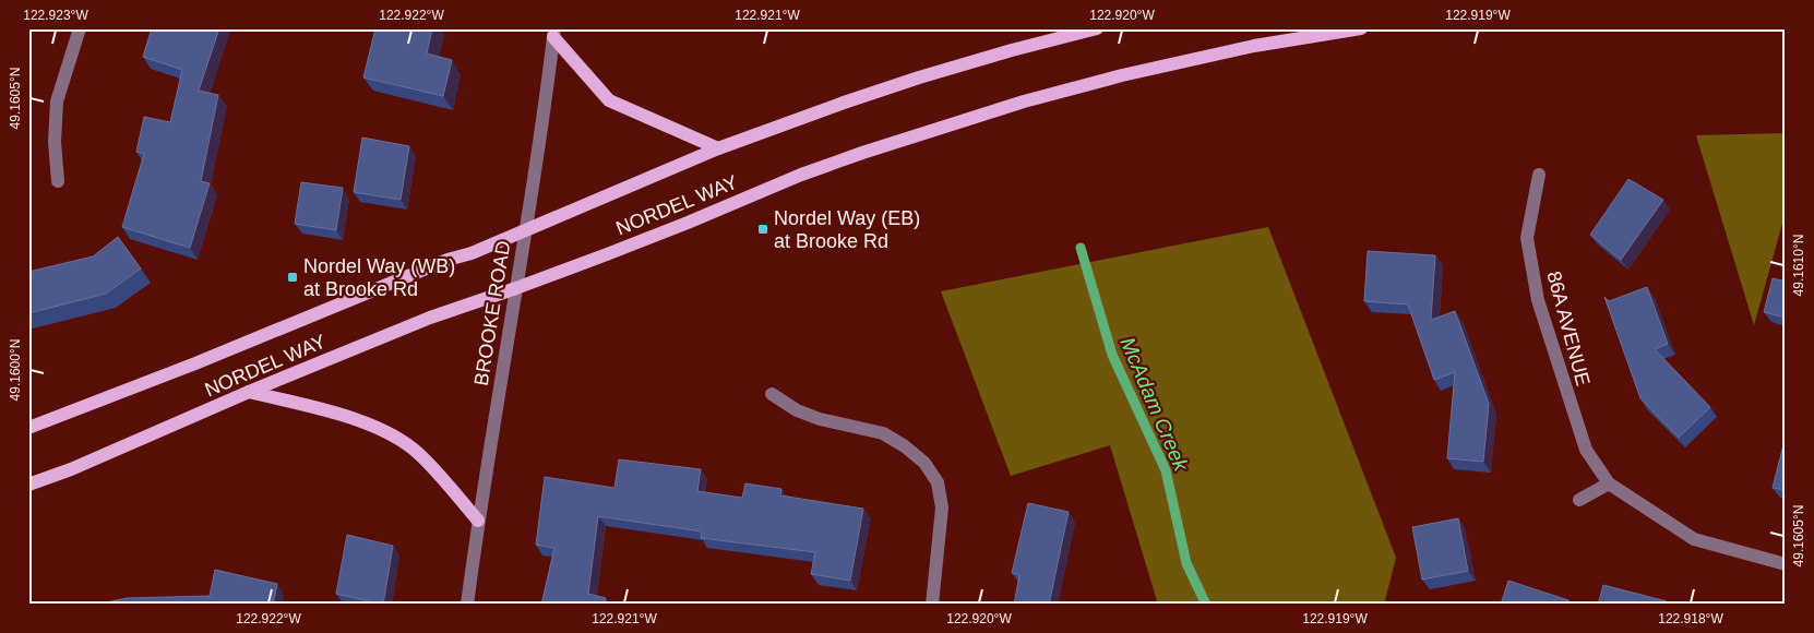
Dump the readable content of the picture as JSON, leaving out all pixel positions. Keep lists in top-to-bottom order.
{
  "streets": {
    "main road": ["NORDEL WAY"],
    "street": ["BROOKE ROAD", "86A AVENUE"]
  },
  "crossings": [
    ["NORDEL WAY", "BROOKE ROAD"]
  ],
  "water": ["McAdam Creek"],
  "places": {
    "transit": ["Nordel Way (EB) at Brooke Rd", "Nordel Way (WB) at Brooke Rd"]
  },
  "coordinates": [
    "122.923°W",
    "122.922°W",
    "122.921°W",
    "122.920°W",
    "122.919°W",
    "49.1605°N",
    "49.1610°N",
    "49.1600°N",
    "122.918°W"
  ]
}
